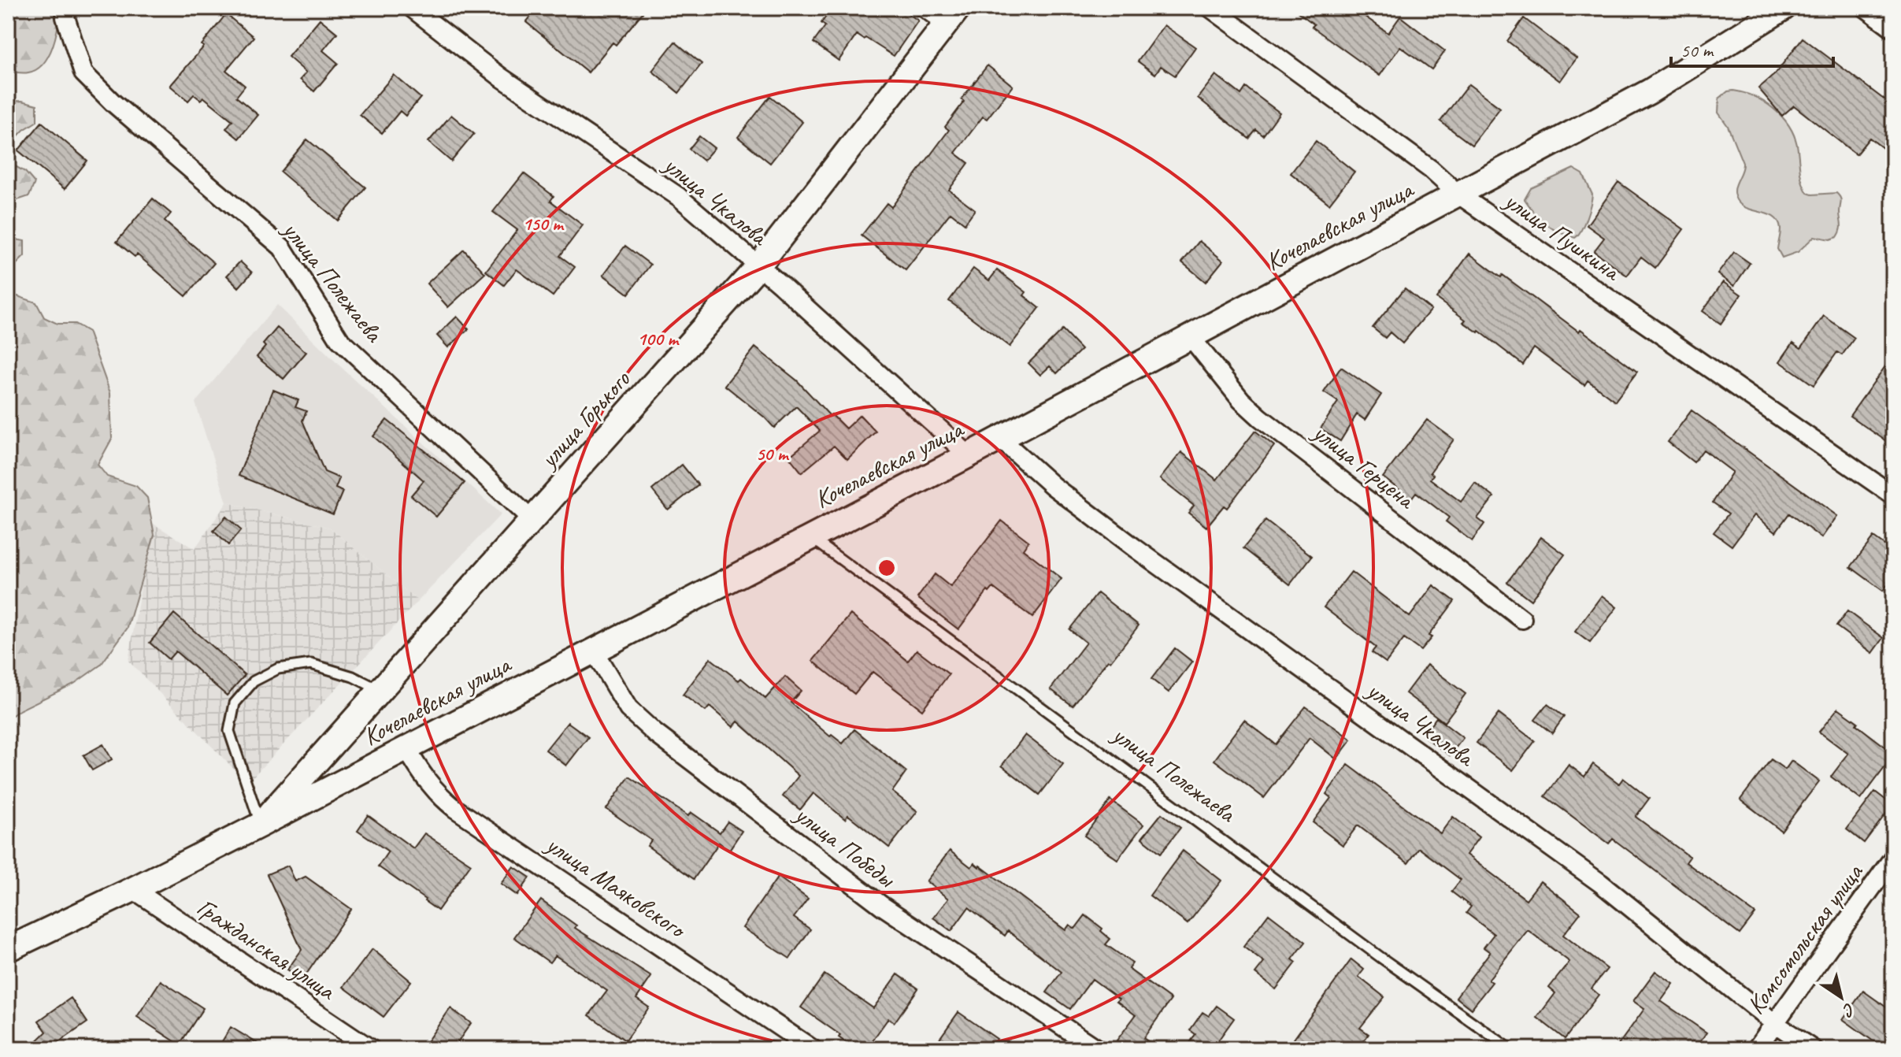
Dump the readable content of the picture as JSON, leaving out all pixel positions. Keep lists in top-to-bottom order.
{
  "streets": {
    "street": [
      "улица Чкалова",
      "Кочелаевская улица",
      "улица Пушкина",
      "улица Полежаева",
      "улица Горького",
      "улица Герцена",
      "улица Победы",
      "улица Маяковского",
      "Комсомольская улица",
      "Гражданская улица"
    ]
  },
  "crossings": [
    ["улица Чкалова", "Кочелаевская улица"],
    ["улица Чкалова", "улица Горького"],
    ["улица Чкалова", "Комсомольская улица"],
    ["Кочелаевская улица", "улица Пушкина"],
    ["Кочелаевская улица", "улица Полежаева"],
    ["Кочелаевская улица", "улица Горького"],
    ["Кочелаевская улица", "улица Герцена"],
    ["Кочелаевская улица", "улица Победы"],
    ["Кочелаевская улица", "улица Маяковского"],
    ["Кочелаевская улица", "Гражданская улица"],
    ["улица Полежаева", "улица Горького"]
  ],
  "scale_bar": "50 m",
  "north": "bottom right",
  "rings": ["150 m", "100 m", "50 m"]
}
